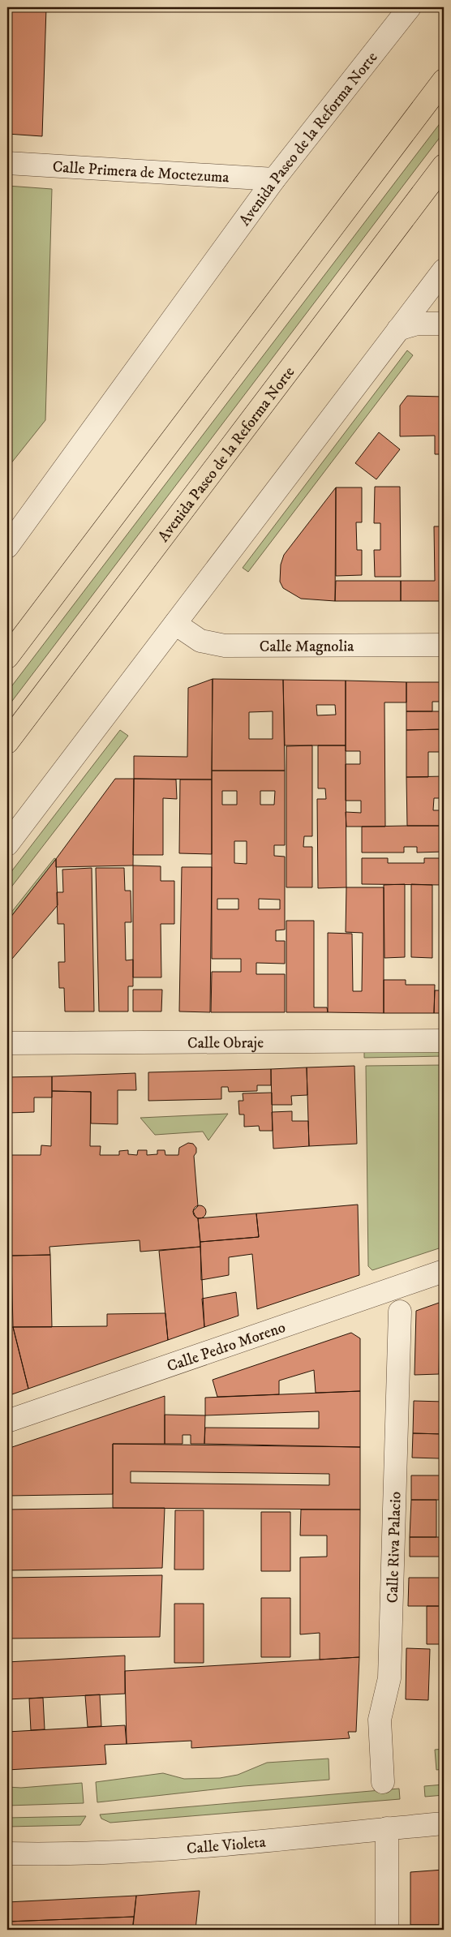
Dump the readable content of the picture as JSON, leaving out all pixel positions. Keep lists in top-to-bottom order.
{
  "streets": {
    "main road": ["Avenida Paseo de la Reforma Norte"],
    "street": [
      "Calle Primera de Moctezuma",
      "Calle Magnolia",
      "Calle Obraje",
      "Calle Pedro Moreno",
      "Calle Riva Palacio",
      "Calle Violeta"
    ]
  },
  "crossings": [
    ["Avenida Paseo de la Reforma Norte", "Calle Primera de Moctezuma"]
  ]
}
